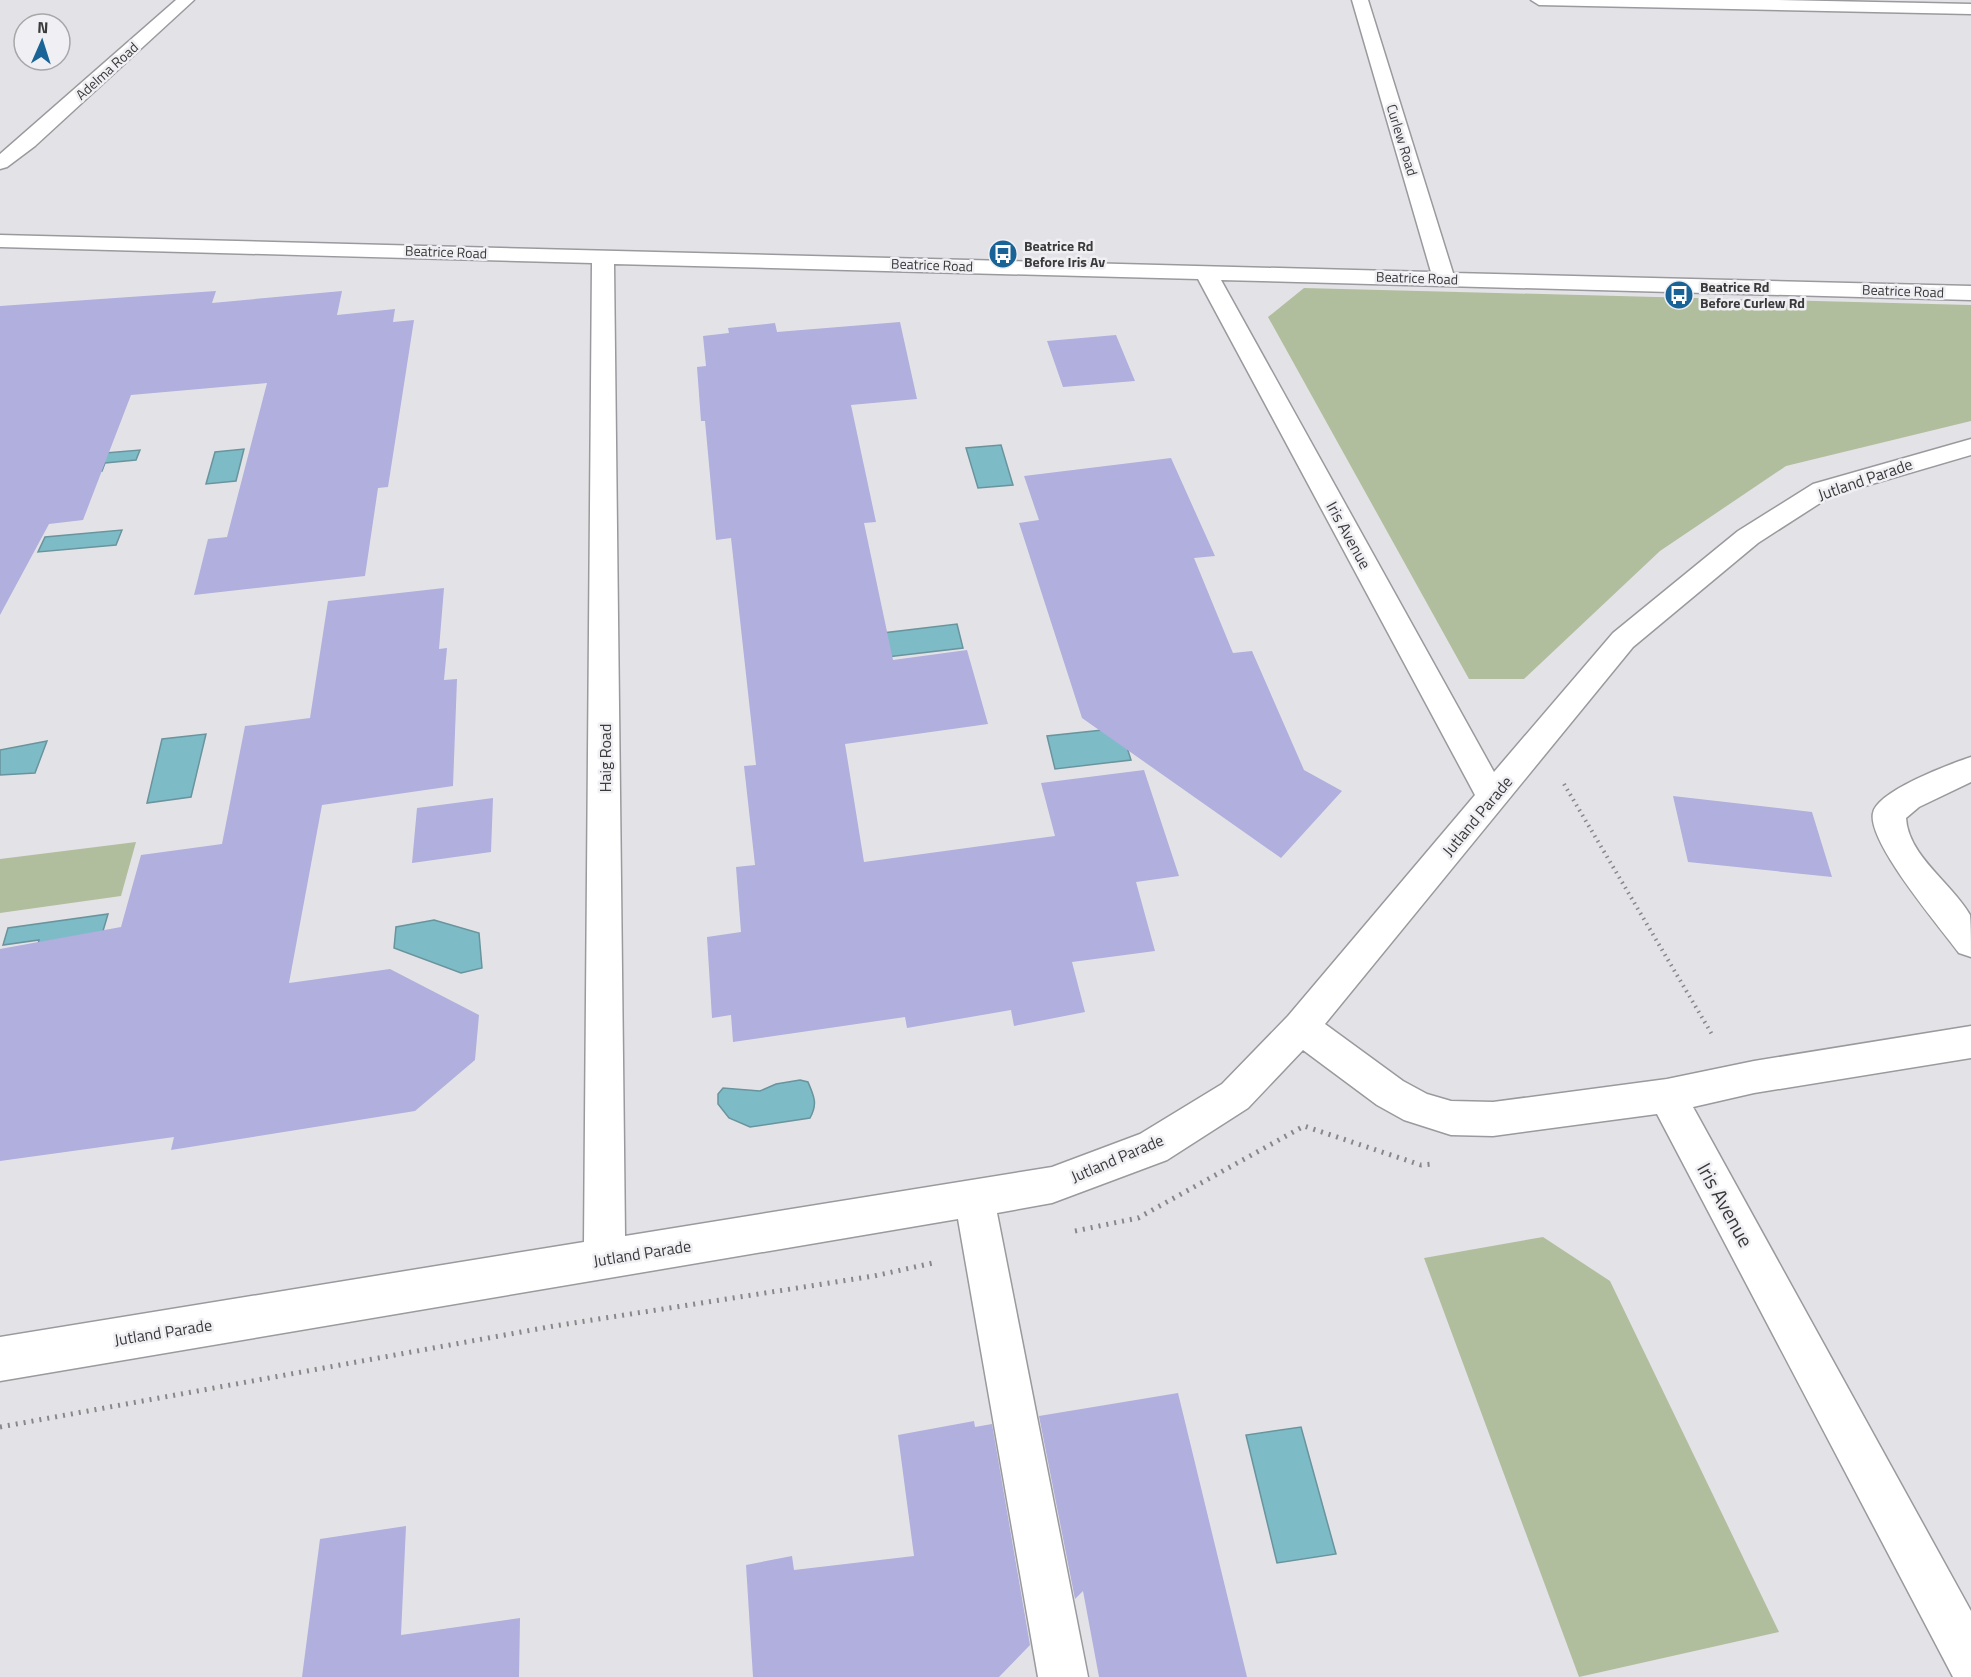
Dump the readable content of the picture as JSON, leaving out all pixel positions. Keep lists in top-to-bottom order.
{
  "streets": {
    "street": [
      "Adelma Road",
      "Curlew Road",
      "Beatrice Road",
      "Jutland Parade",
      "Iris Avenue",
      "Haig Road"
    ]
  },
  "crossings": [
    ["Curlew Road", "Beatrice Road"],
    ["Beatrice Road", "Iris Avenue"],
    ["Beatrice Road", "Haig Road"],
    ["Jutland Parade", "Iris Avenue"],
    ["Jutland Parade", "Haig Road"]
  ],
  "places": {
    "bus stop": ["Beatrice Rd Before Iris Av", "Beatrice Rd Before Curlew Rd"]
  },
  "north": "top"
}
